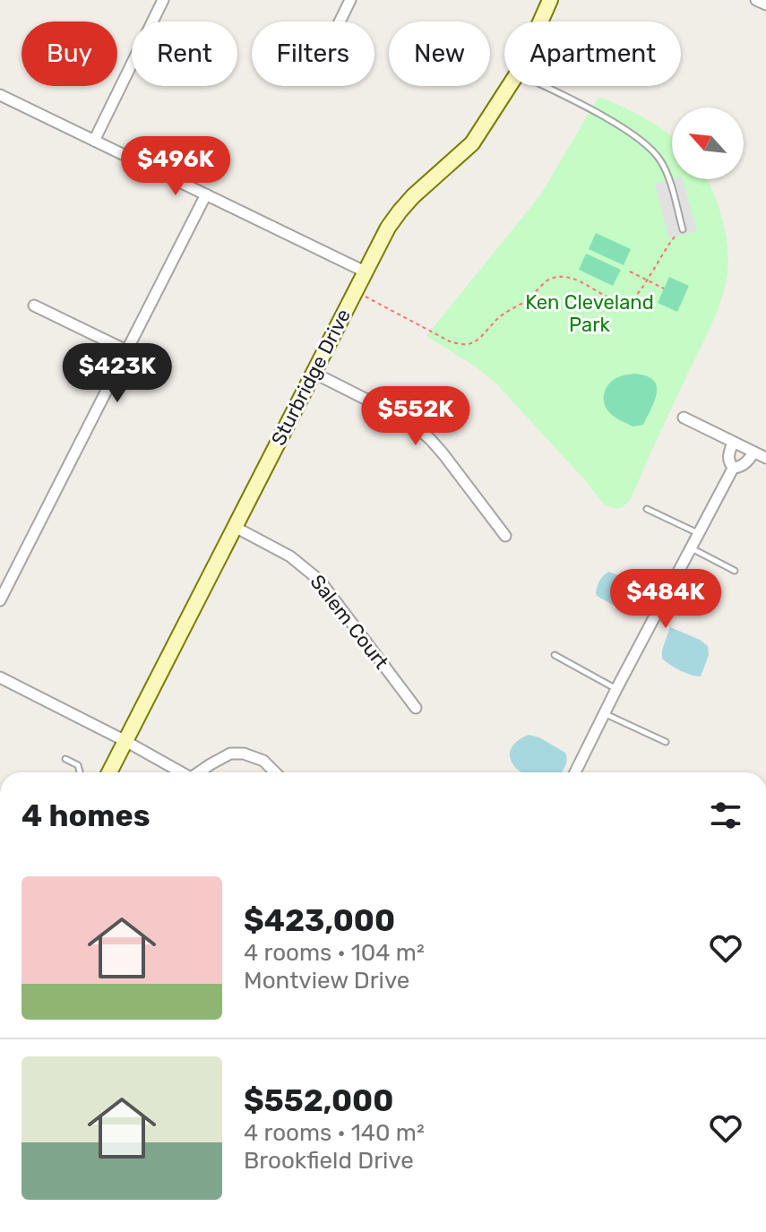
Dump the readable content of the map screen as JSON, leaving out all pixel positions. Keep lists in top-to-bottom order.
{
  "streets": {
    "street": ["Sturbridge Drive", "Salem Court"]
  },
  "crossings": [
    ["Sturbridge Drive", "Salem Court"]
  ],
  "parks": ["Ken Cleveland Park"],
  "north": "top left",
  "page": {
    "chip": [
      "Buy",
      "Rent",
      "Filters",
      "New",
      "Apartment"
    ],
    "price": [
      "$496K",
      "$423K",
      "$552K",
      "$484K"
    ],
    "heading": "4 homes",
    "list": [
      {
        "name": "$423,000",
        "note": "4 rooms · 104 m² · Montview Drive"
      },
      {
        "name": "$552,000",
        "note": "4 rooms · 140 m² · Brookfield Drive"
      }
    ]
  }
}
